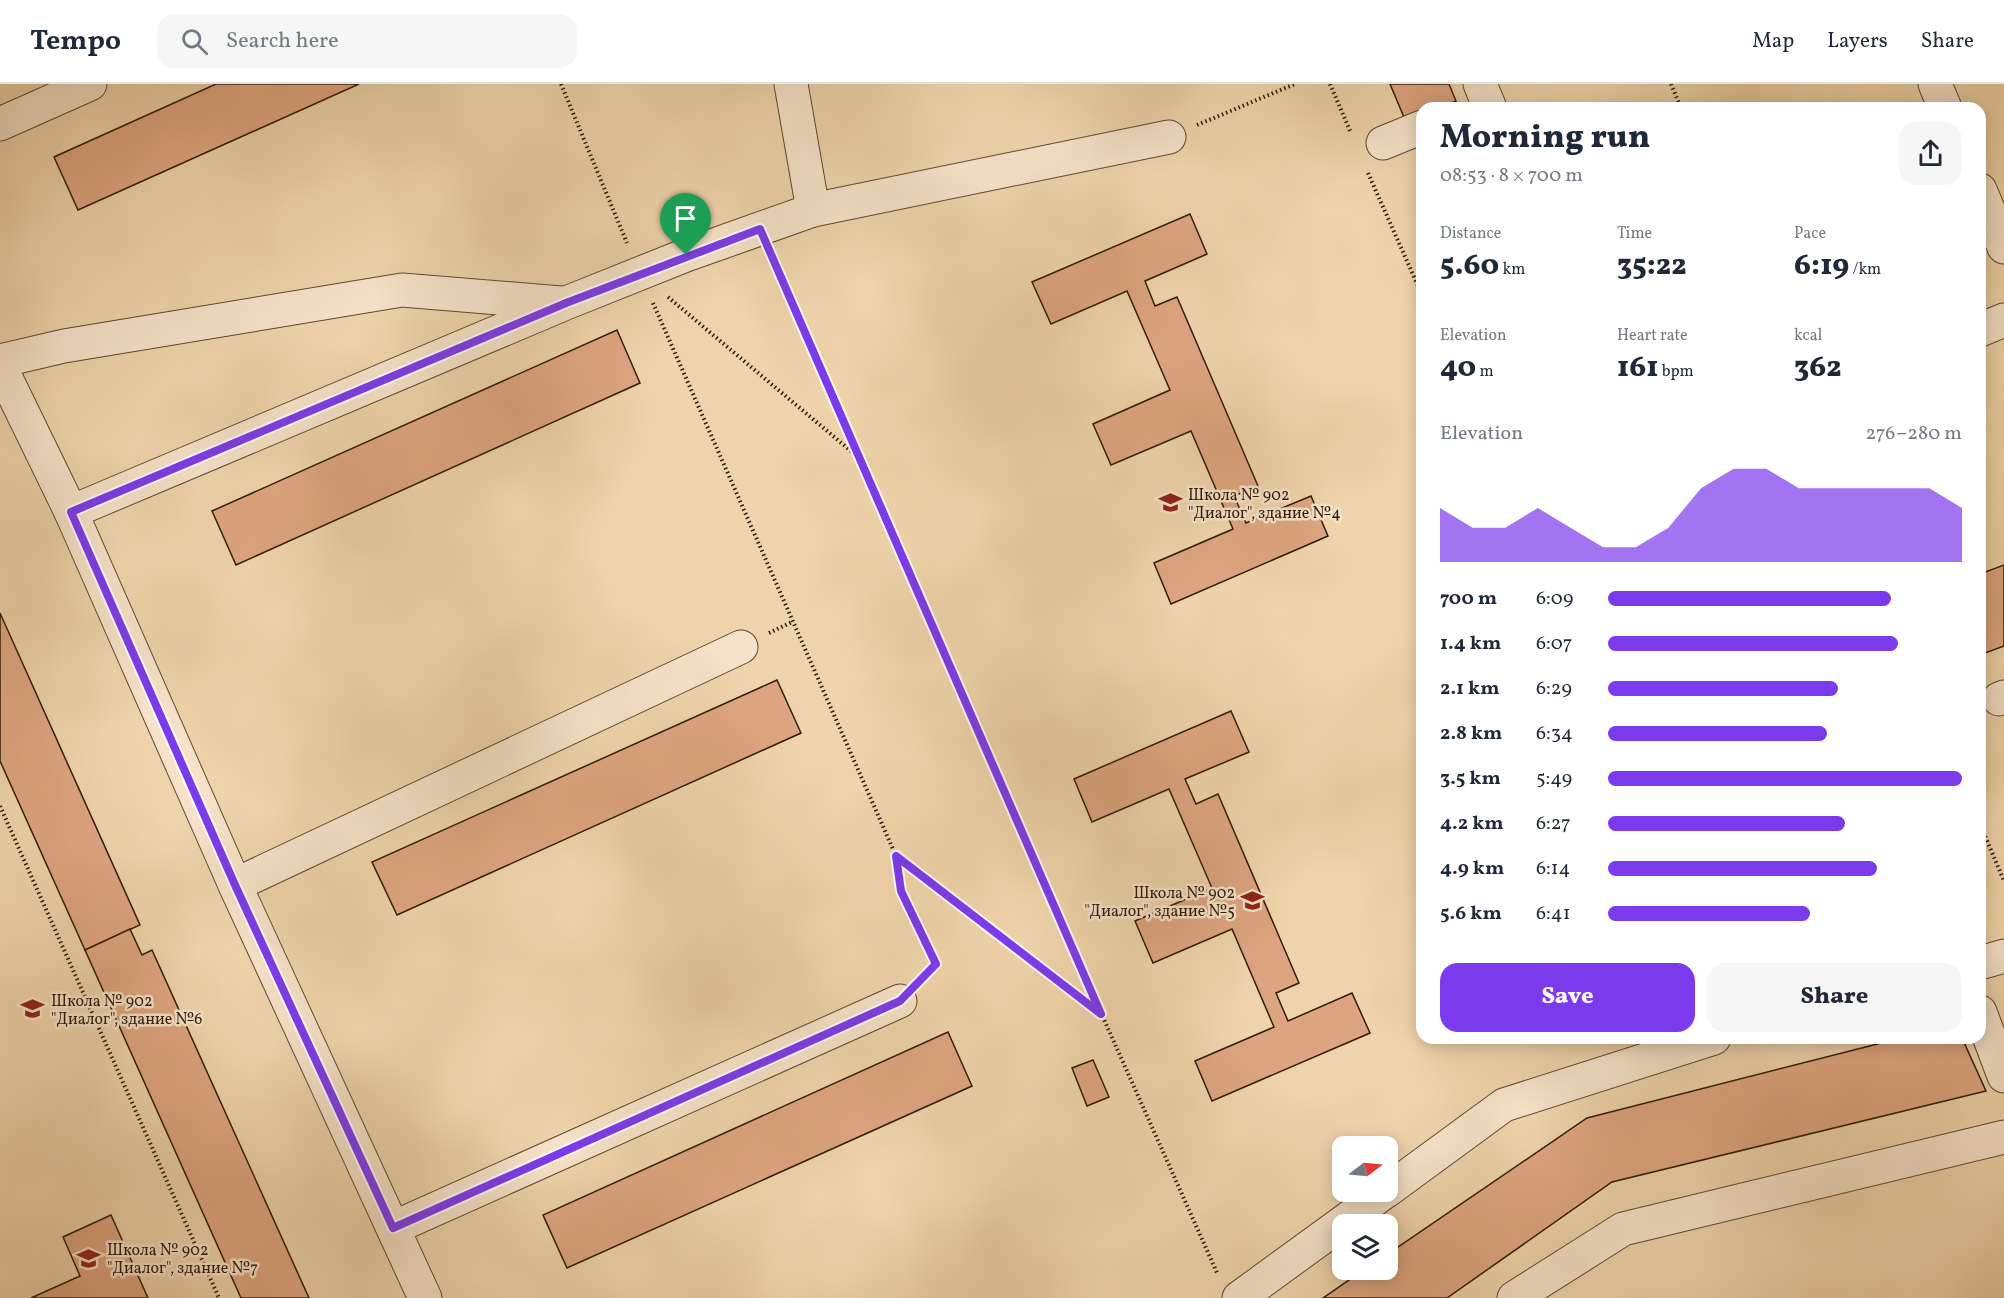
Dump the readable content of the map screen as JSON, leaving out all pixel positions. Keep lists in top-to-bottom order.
{
  "places": {
    "school or university": [
      "Школа № 902 \"Диалог\", здание №4",
      "Школа № 902 \"Диалог\", здание №5",
      "Школа № 902 \"Диалог\", здание №6",
      "Школа № 902 \"Диалог\", здание №7"
    ]
  },
  "north": "right",
  "page": {
    "header": "Tempo",
    "search": "Search here",
    "nav": ["Map", "Layers", "Share"],
    "heading": ["Morning run", "08:53 · 8 × 700 m"],
    "stats": [
      ["Distance", "5.60 km"],
      ["Time", "35:22"],
      ["Pace", "6:19 /km"],
      ["Elevation", "40 m"],
      ["Heart rate", "161 bpm"],
      ["kcal", "362"]
    ],
    "chart": ["Elevation", "276–280 m"],
    "list": [
      {
        "name": "700 m",
        "note": "6:09"
      },
      {
        "name": "1.4 km",
        "note": "6:07"
      },
      {
        "name": "2.1 km",
        "note": "6:29"
      },
      {
        "name": "2.8 km",
        "note": "6:34"
      },
      {
        "name": "3.5 km",
        "note": "5:49"
      },
      {
        "name": "4.2 km",
        "note": "6:27"
      },
      {
        "name": "4.9 km",
        "note": "6:14"
      },
      {
        "name": "5.6 km",
        "note": "6:41"
      }
    ],
    "buttons": ["Save", "Share"]
  }
}
